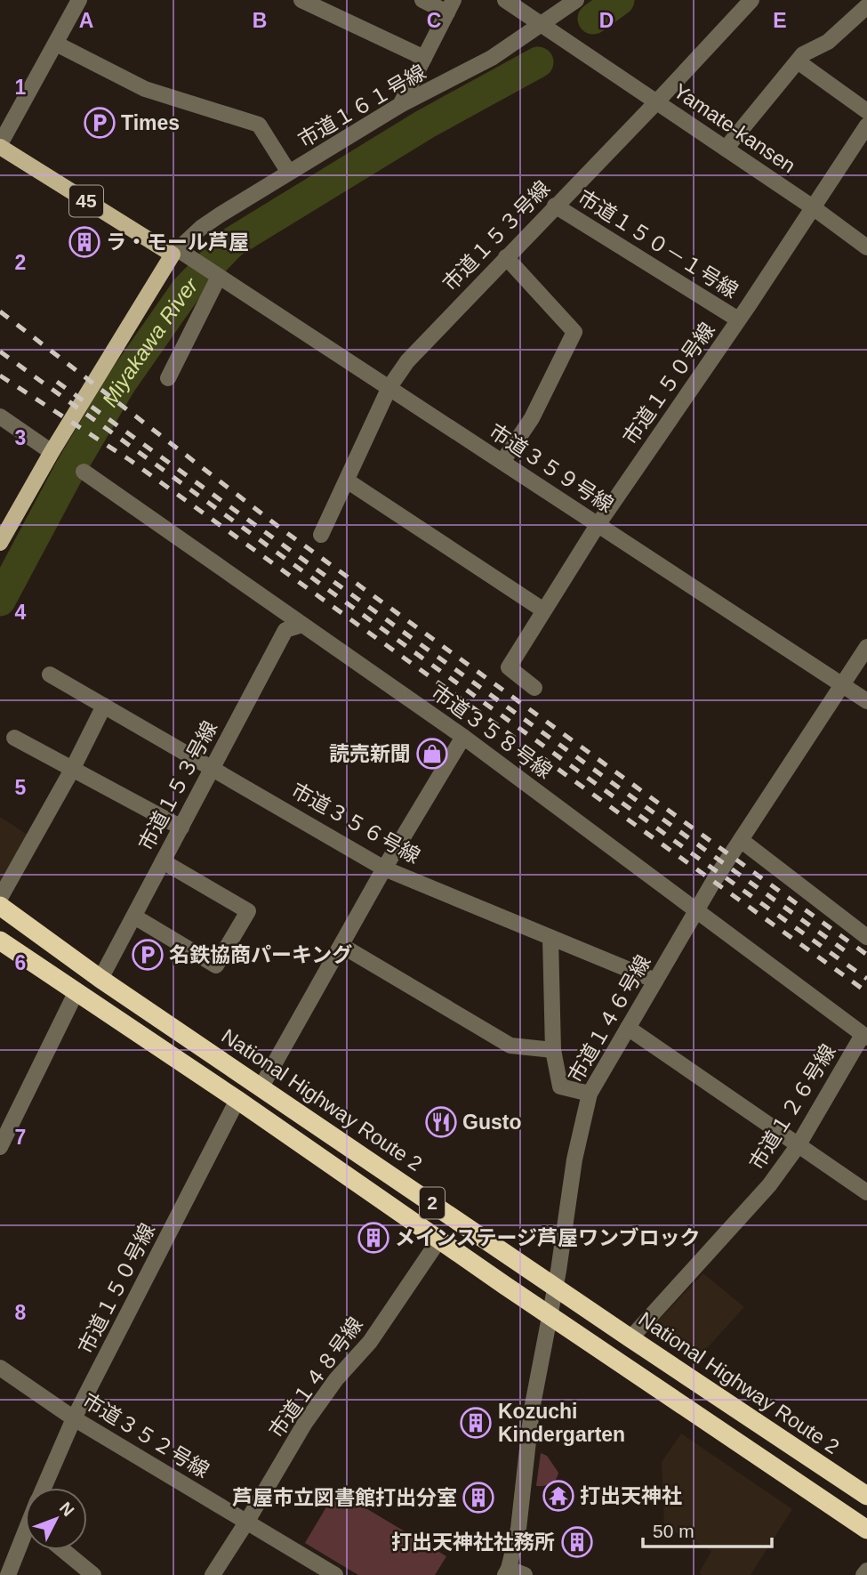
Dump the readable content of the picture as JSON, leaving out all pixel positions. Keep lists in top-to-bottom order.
{
  "streets": {
    "highway": ["National Highway Route 2", "2"],
    "main road": ["45"],
    "street": [
      "市道１６１号線",
      "Yamate-kansen",
      "市道１５３号線",
      "市道１５０－１号線",
      "市道１５０号線",
      "市道３５９号線",
      "市道３５８号線",
      "市道３５６号線",
      "市道１４６号線",
      "市道１２６号線",
      "市道１４８号線",
      "市道３５２号線"
    ]
  },
  "crossings": [
    ["市道１６１号線", "Yamate-kansen"],
    ["市道１６１号線", "45"],
    ["市道１６１号線", "市道３５９号線"],
    ["Yamate-kansen", "市道１５３号線"],
    ["Yamate-kansen", "市道１５０号線"],
    ["45", "市道３５９号線"],
    ["市道１５３号線", "市道１５０－１号線"],
    ["市道１５３号線", "市道３５９号線"],
    ["市道１５３号線", "市道３５８号線"],
    ["市道１５３号線", "市道３５６号線"],
    ["市道１５３号線", "National Highway Route 2"],
    ["市道１５０－１号線", "市道１５０号線"],
    ["市道１５０号線", "市道３５９号線"],
    ["市道１５０号線", "2"],
    ["市道１５０号線", "市道３５２号線"],
    ["市道３５９号線", "市道１４６号線"],
    ["市道３５８号線", "市道１４６号線"],
    ["市道３５８号線", "市道１２６号線"],
    ["市道３５６号線", "市道１４６号線"],
    ["市道１４６号線", "National Highway Route 2"],
    ["市道１４６号線", "2"],
    ["National Highway Route 2", "市道１２６号線"],
    ["2", "市道１４８号線"],
    ["市道１４８号線", "市道３５２号線"]
  ],
  "water": ["Miyakawa River"],
  "places": {
    "parking": ["Times", "名鉄協商パーキング"],
    "building": [
      "ラ・モール芦屋",
      "メインステージ芦屋ワンブロック",
      "Kozuchi Kindergarten",
      "芦屋市立図書館打出分室",
      "打出天神社社務所"
    ],
    "shop": ["読売新聞"],
    "restaurant": ["Gusto"],
    "temple": ["打出天神社"]
  },
  "scale_bar": "50 m",
  "north": "top right",
  "grid": {
    "columns": [
      "A",
      "B",
      "C",
      "D",
      "E"
    ],
    "rows": [
      "1",
      "2",
      "3",
      "4",
      "5",
      "6",
      "7",
      "8"
    ]
  }
}
